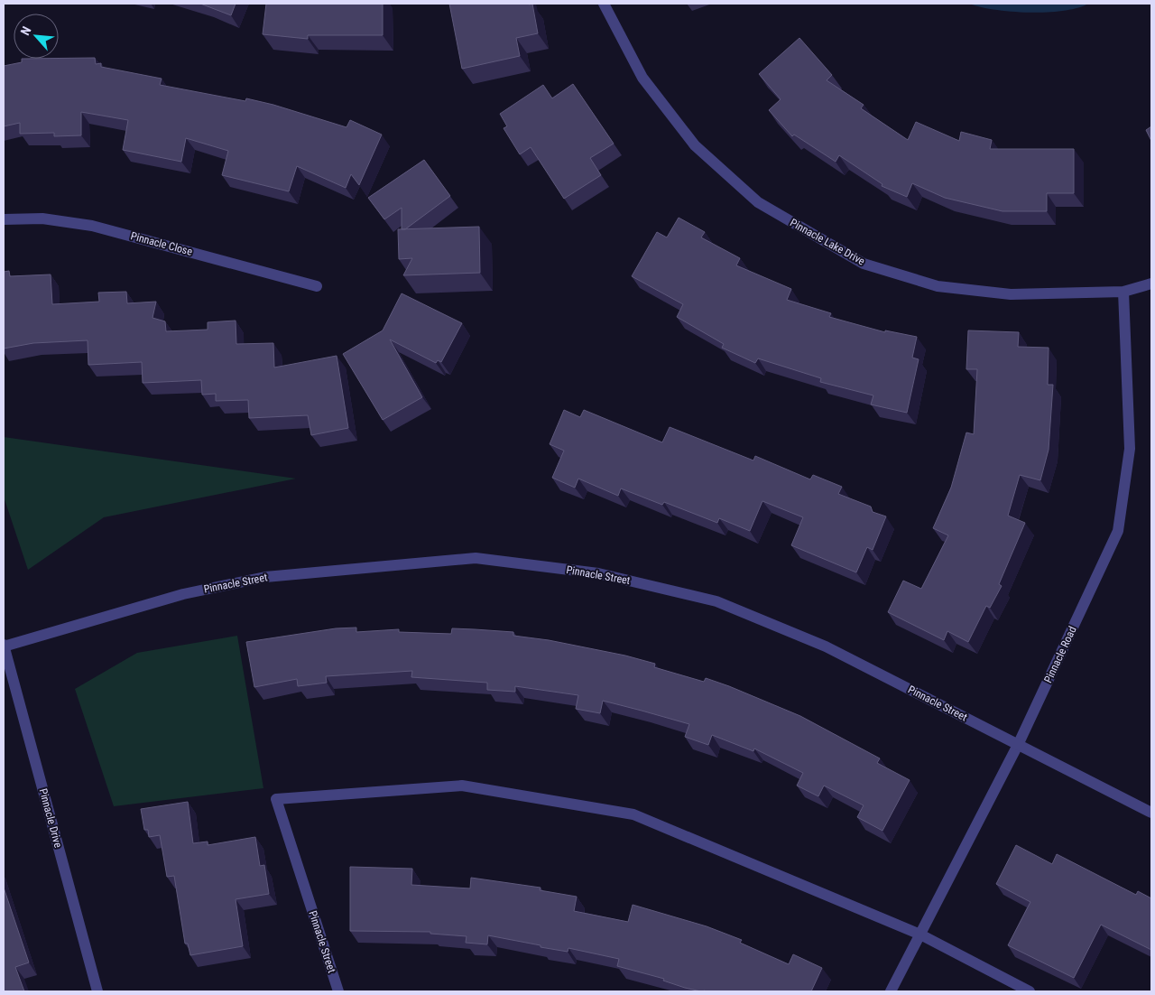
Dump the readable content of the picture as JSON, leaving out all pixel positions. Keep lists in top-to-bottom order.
{
  "streets": {
    "street": [
      "Pinnacle Lake Drive",
      "Pinnacle Close",
      "Pinnacle Street",
      "Pinnacle Road",
      "Pinnacle Drive"
    ]
  },
  "crossings": [
    ["Pinnacle Lake Drive", "Pinnacle Road"],
    ["Pinnacle Street", "Pinnacle Road"],
    ["Pinnacle Street", "Pinnacle Drive"]
  ],
  "north": "top left"
}
